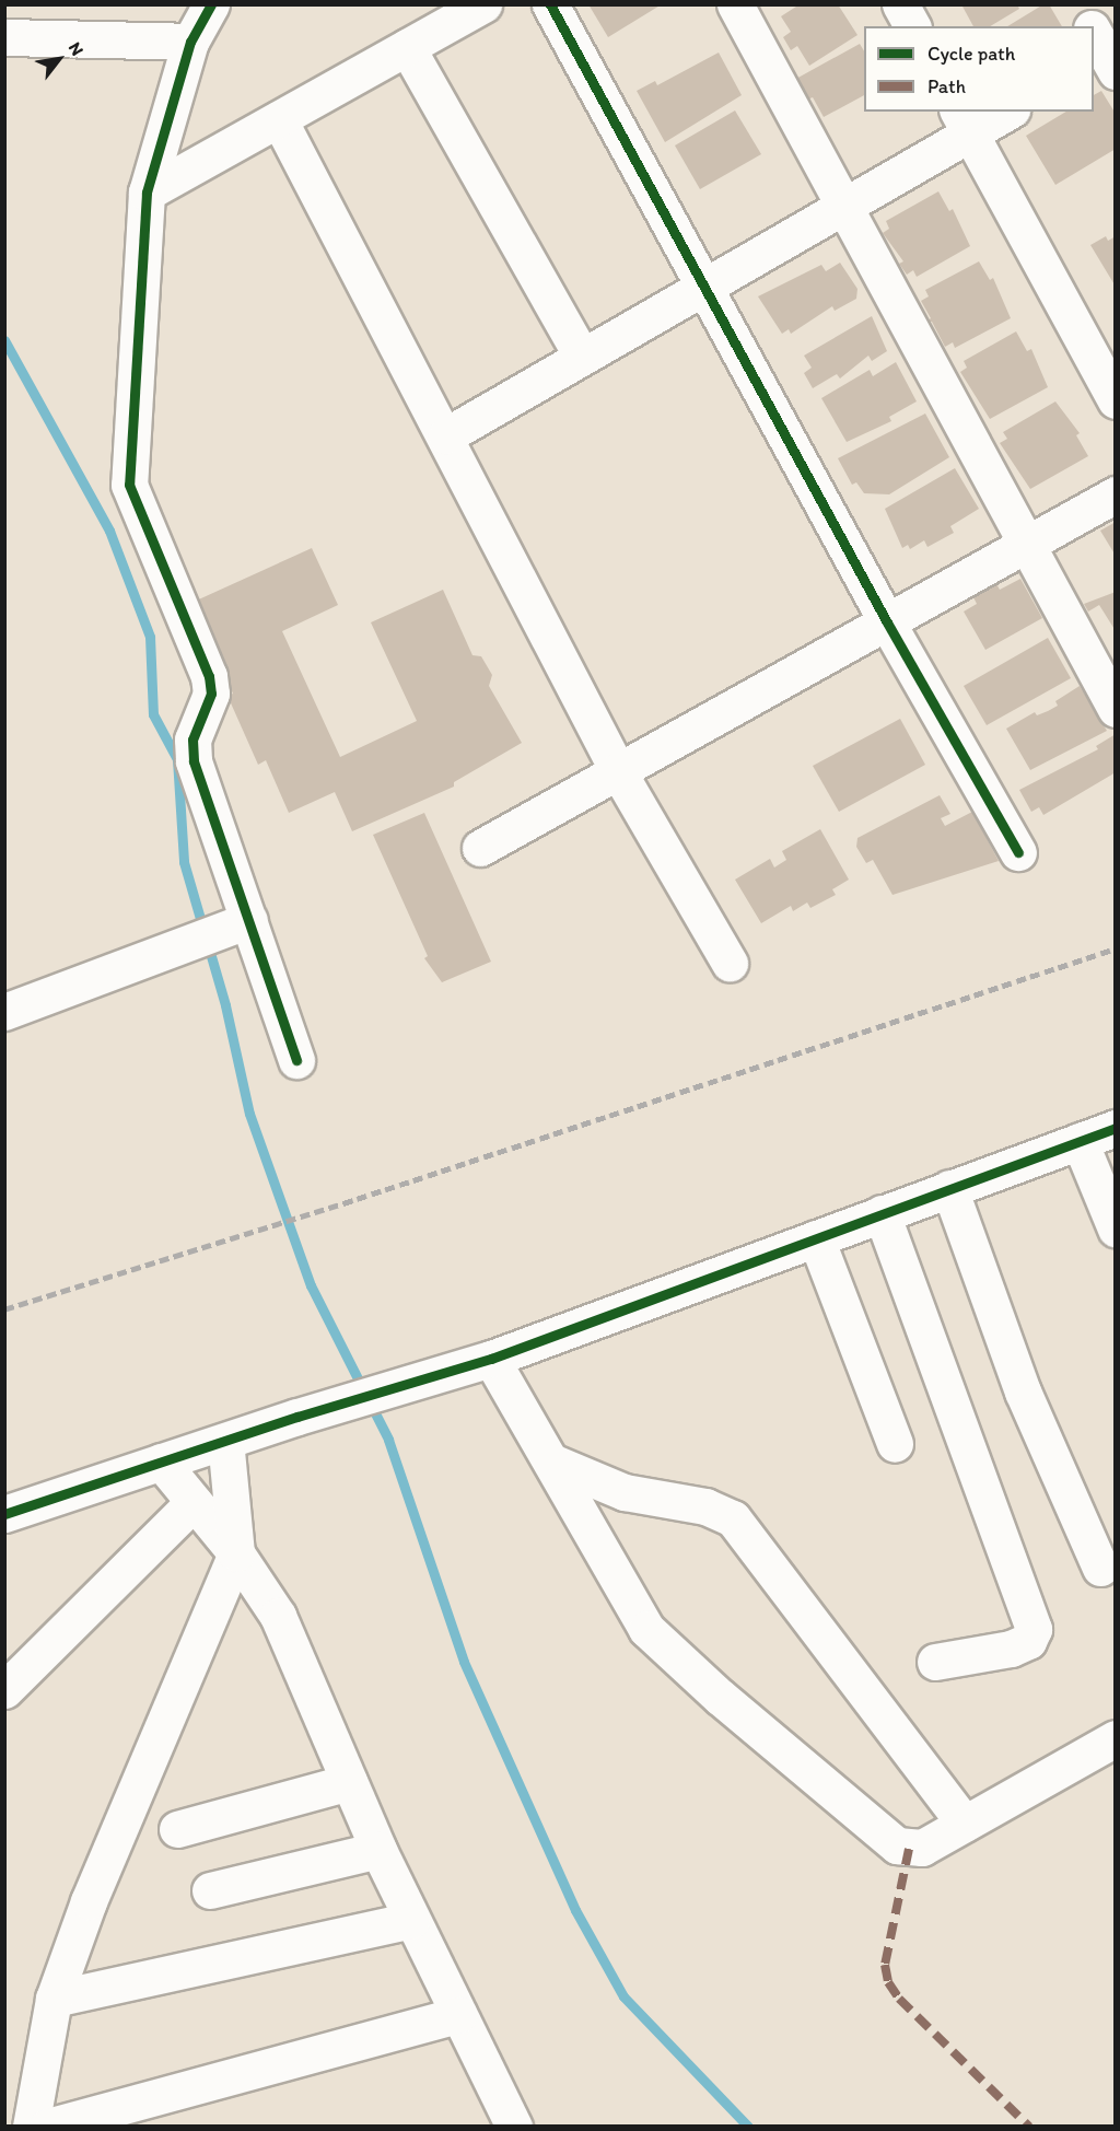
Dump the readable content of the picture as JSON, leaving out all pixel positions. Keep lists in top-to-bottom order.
{
  "legend": ["Cycle path", "Path"],
  "north": "top right"
}
